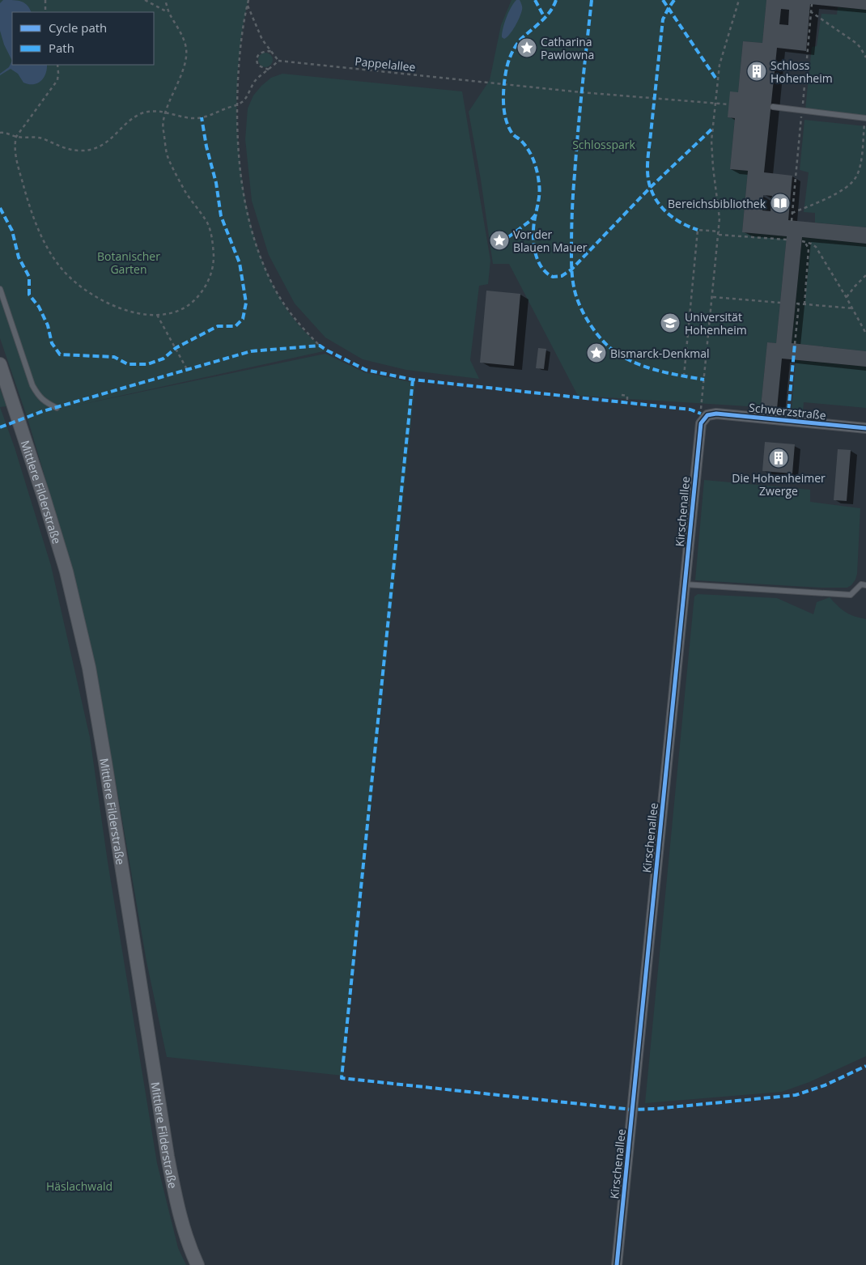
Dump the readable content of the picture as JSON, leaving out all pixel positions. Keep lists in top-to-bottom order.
{
  "streets": {
    "main road": ["Mittlere Filderstraße"],
    "street": ["Schwerzstraße", "Kirschenallee"],
    "path": ["Pappelallee"]
  },
  "crossings": [
    ["Schwerzstraße", "Kirschenallee"]
  ],
  "parks": ["Schlosspark", "Botanischer Garten", "Häslachwald"],
  "places": {
    "place": ["Catharina Pawlowna", "Vor der Blauen Mauer", "Bismarck-Denkmal"],
    "building": ["Schloss Hohenheim", "Die Hohenheimer Zwerge"],
    "library": ["Bereichsbibliothek"],
    "school or university": ["Universität Hohenheim"]
  },
  "legend": ["Cycle path", "Path"]
}
